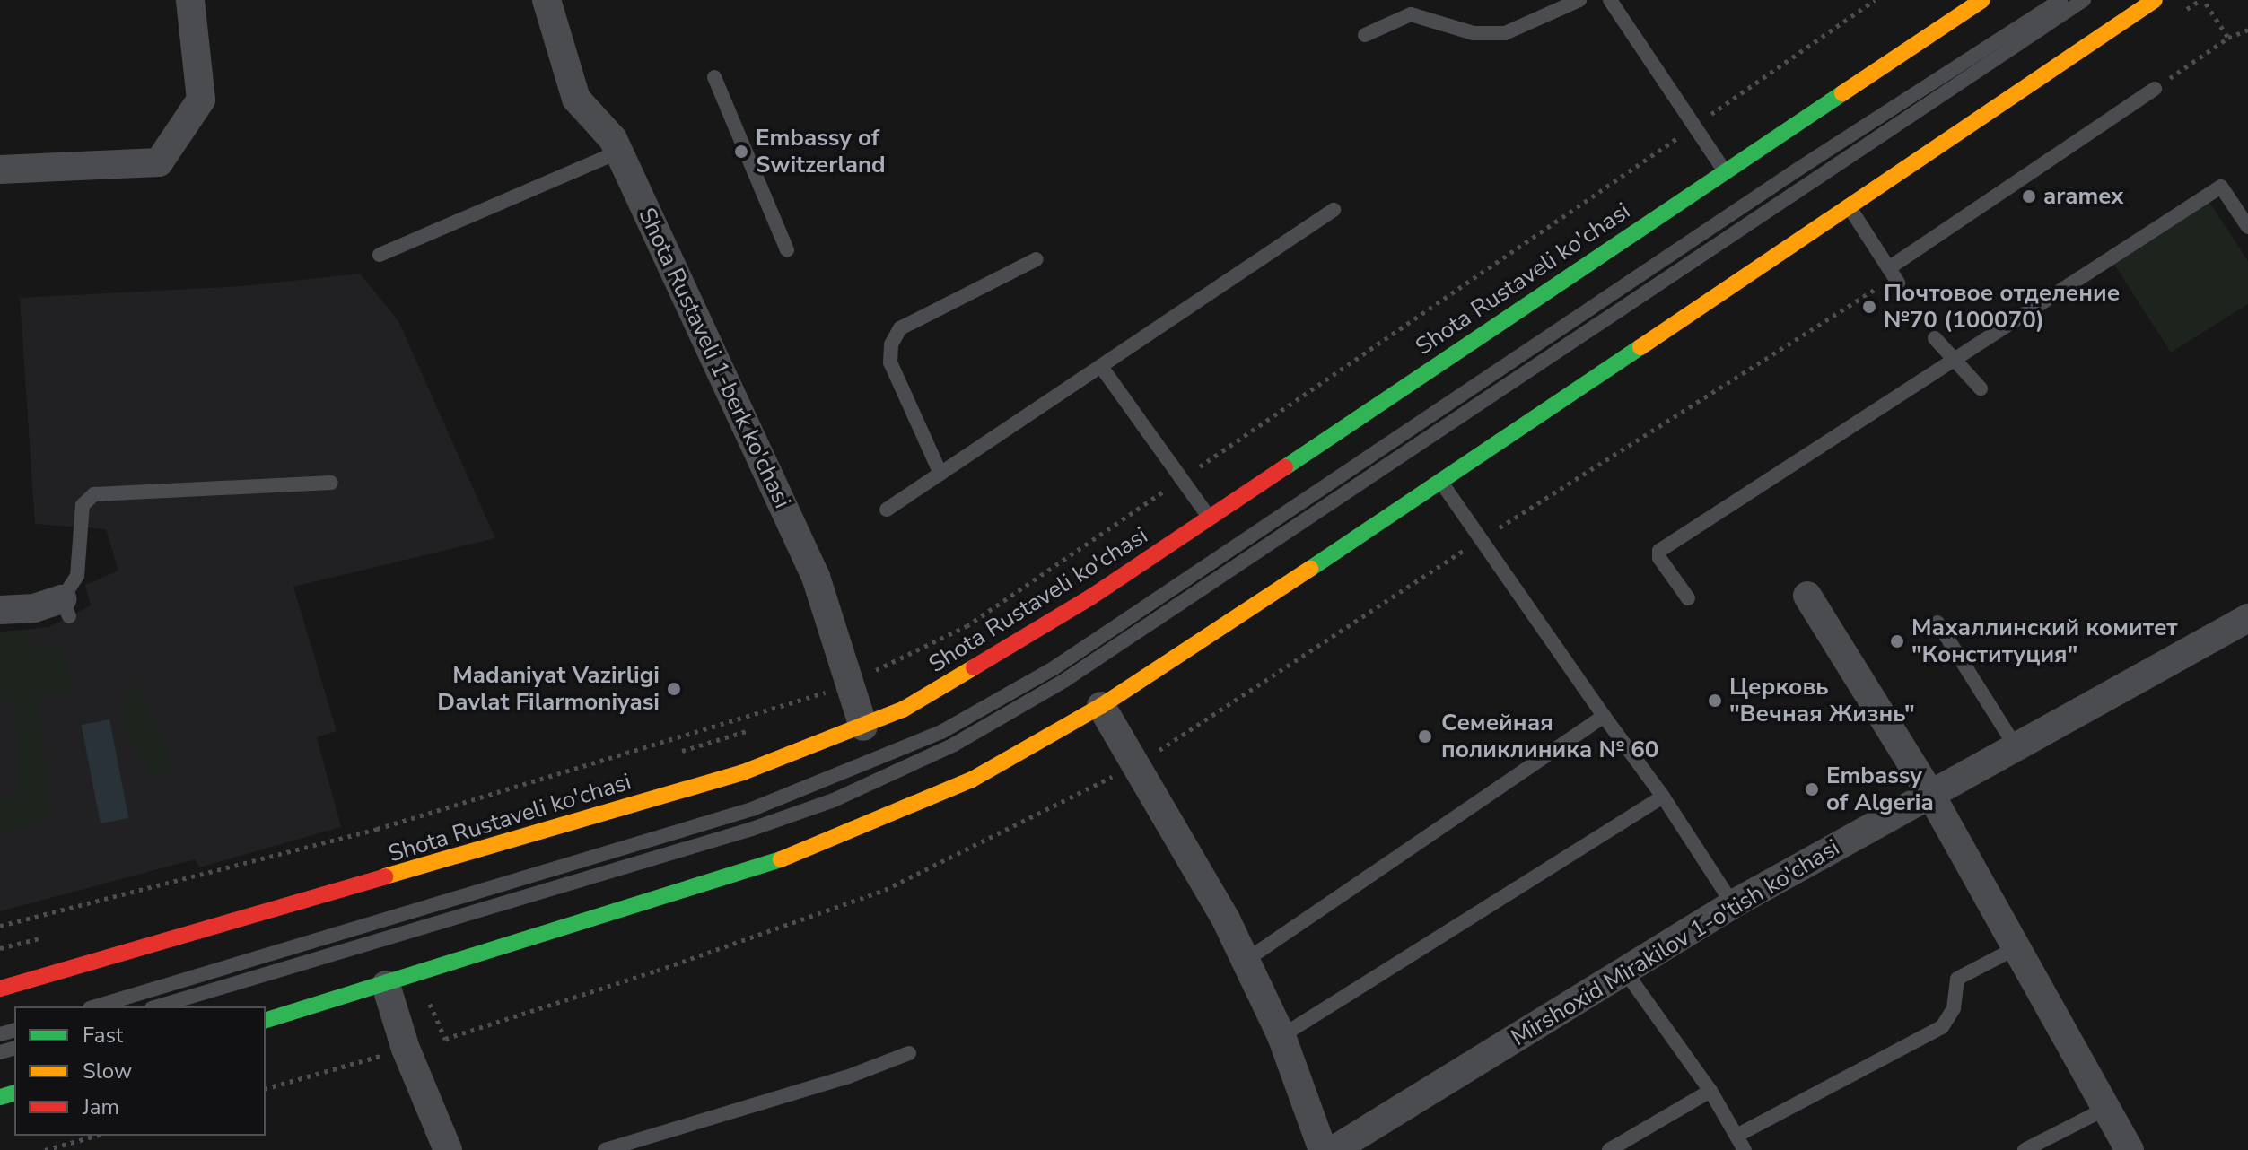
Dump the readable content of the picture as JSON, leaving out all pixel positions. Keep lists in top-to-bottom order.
{
  "streets": {
    "main road": ["Shota Rustaveli ko'chasi"],
    "street": ["Shota Rustaveli 1-berk ko'chasi", "Mirshoxid Mirakilov 1-o'tish ko'chasi"]
  },
  "crossings": [
    ["Shota Rustaveli ko'chasi", "Shota Rustaveli 1-berk ko'chasi"]
  ],
  "places": [
    "Embassy of Switzerland",
    "aramex",
    "Почтовое отделение №70 (100070)",
    "Махаллинский комитет \"Конституция\"",
    "Madaniyat Vazirligi Davlat Filarmoniyasi",
    "Церковь \"Вечная Жизнь\"",
    "Семейная поликлиника № 60",
    "Embassy of Algeria"
  ],
  "legend": ["Fast", "Slow", "Jam"]
}
